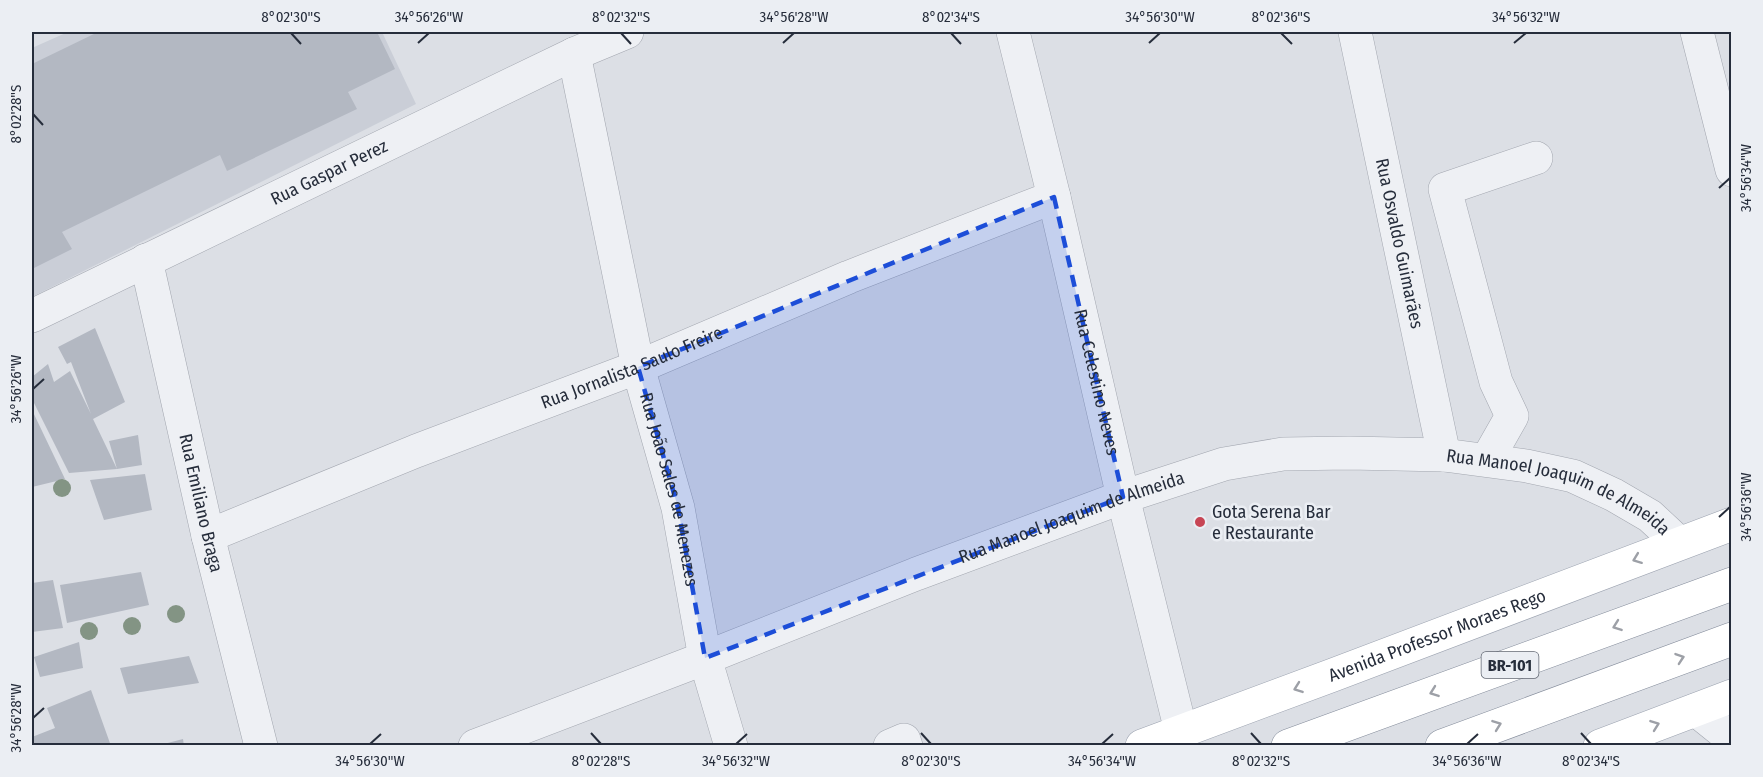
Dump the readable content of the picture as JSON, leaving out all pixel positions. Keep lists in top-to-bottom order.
{
  "streets": {
    "main road": ["Avenida Professor Moraes Rego", "BR-101"],
    "street": [
      "Rua Gaspar Perez",
      "Rua Osvaldo Guimarães",
      "Rua Jornalista Saulo Freire",
      "Rua Celestino Neves",
      "Rua João Sales de Menezes",
      "Rua Manoel Joaquim de Almeida",
      "Rua Emiliano Braga"
    ]
  },
  "crossings": [
    ["Rua Gaspar Perez", "Rua João Sales de Menezes"],
    ["Rua Gaspar Perez", "Rua Emiliano Braga"],
    ["Rua Osvaldo Guimarães", "Rua Manoel Joaquim de Almeida"],
    ["Rua Jornalista Saulo Freire", "Rua Celestino Neves"],
    ["Rua Jornalista Saulo Freire", "Rua João Sales de Menezes"],
    ["Rua Jornalista Saulo Freire", "Rua Emiliano Braga"],
    ["Rua Celestino Neves", "Rua Manoel Joaquim de Almeida"],
    ["Rua Celestino Neves", "Avenida Professor Moraes Rego"],
    ["Rua João Sales de Menezes", "Rua Manoel Joaquim de Almeida"],
    ["Rua Manoel Joaquim de Almeida", "Avenida Professor Moraes Rego"]
  ],
  "places": ["Gota Serena Bar e Restaurante"],
  "coordinates": [
    "8°02'30\"S",
    "34°56'26\"W",
    "8°02'32\"S",
    "34°56'28\"W",
    "8°02'34\"S",
    "34°56'30\"W",
    "8°02'36\"S",
    "34°56'32\"W",
    "8°02'28\"S",
    "34°56'34\"W",
    "34°56'36\"W"
  ]
}
